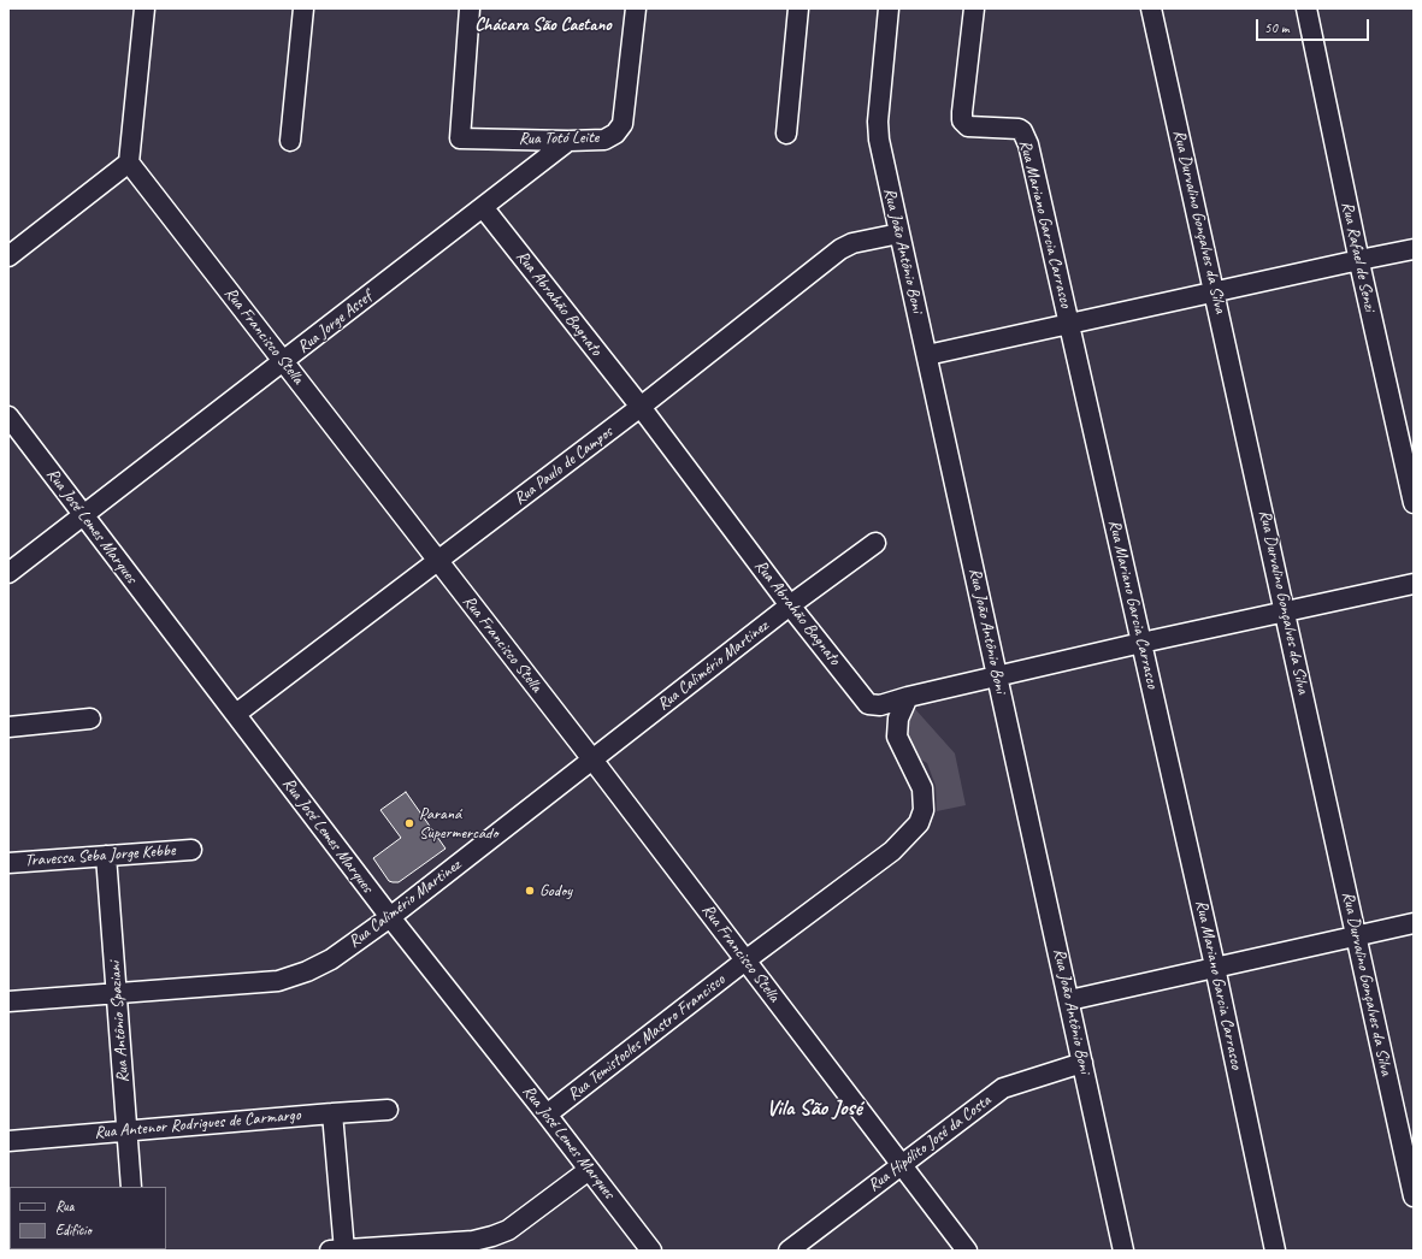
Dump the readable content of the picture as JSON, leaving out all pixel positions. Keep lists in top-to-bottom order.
{
  "streets": {
    "street": [
      "Rua Totó Leite",
      "Rua Durvalino Gonçalves da Silva",
      "Rua Mariano Garcia Carrasco",
      "Rua João Antônio Boni",
      "Rua Rafael de Senzi",
      "Rua Abrahão Bagnato",
      "Rua Jorge Assef",
      "Rua Francisco Stella",
      "Rua Paulo de Campos",
      "Rua José Lemes Marques",
      "Rua Calimério Martinez",
      "Travessa Seba Jorge Kebbe",
      "Rua Antônio Spaziani",
      "Rua Temistocles Mastro Francisco",
      "Rua Antenor Rodrigues de Carmargo",
      "Rua Hipólito José da Costa"
    ]
  },
  "crossings": [
    ["Rua Totó Leite", "Rua Jorge Assef"],
    ["Rua João Antônio Boni", "Rua Paulo de Campos"],
    ["Rua João Antônio Boni", "Rua Hipólito José da Costa"],
    ["Rua Abrahão Bagnato", "Rua Jorge Assef"],
    ["Rua Abrahão Bagnato", "Rua Paulo de Campos"],
    ["Rua Abrahão Bagnato", "Rua Calimério Martinez"],
    ["Rua Jorge Assef", "Rua Francisco Stella"],
    ["Rua Jorge Assef", "Rua José Lemes Marques"],
    ["Rua Francisco Stella", "Rua Paulo de Campos"],
    ["Rua Francisco Stella", "Rua Calimério Martinez"],
    ["Rua Francisco Stella", "Rua Temistocles Mastro Francisco"],
    ["Rua Francisco Stella", "Rua Hipólito José da Costa"],
    ["Rua Paulo de Campos", "Rua José Lemes Marques"],
    ["Rua José Lemes Marques", "Rua Calimério Martinez"],
    ["Rua José Lemes Marques", "Rua Temistocles Mastro Francisco"],
    ["Rua Calimério Martinez", "Rua Antônio Spaziani"],
    ["Travessa Seba Jorge Kebbe", "Rua Antônio Spaziani"],
    ["Rua Antônio Spaziani", "Rua Antenor Rodrigues de Carmargo"]
  ],
  "districts": ["Chácara São Caetano", "Vila São José"],
  "places": ["Paraná Supermercado", "Godoy"],
  "legend": ["Rua", "Edifício"],
  "scale_bar": "50 m"
}
